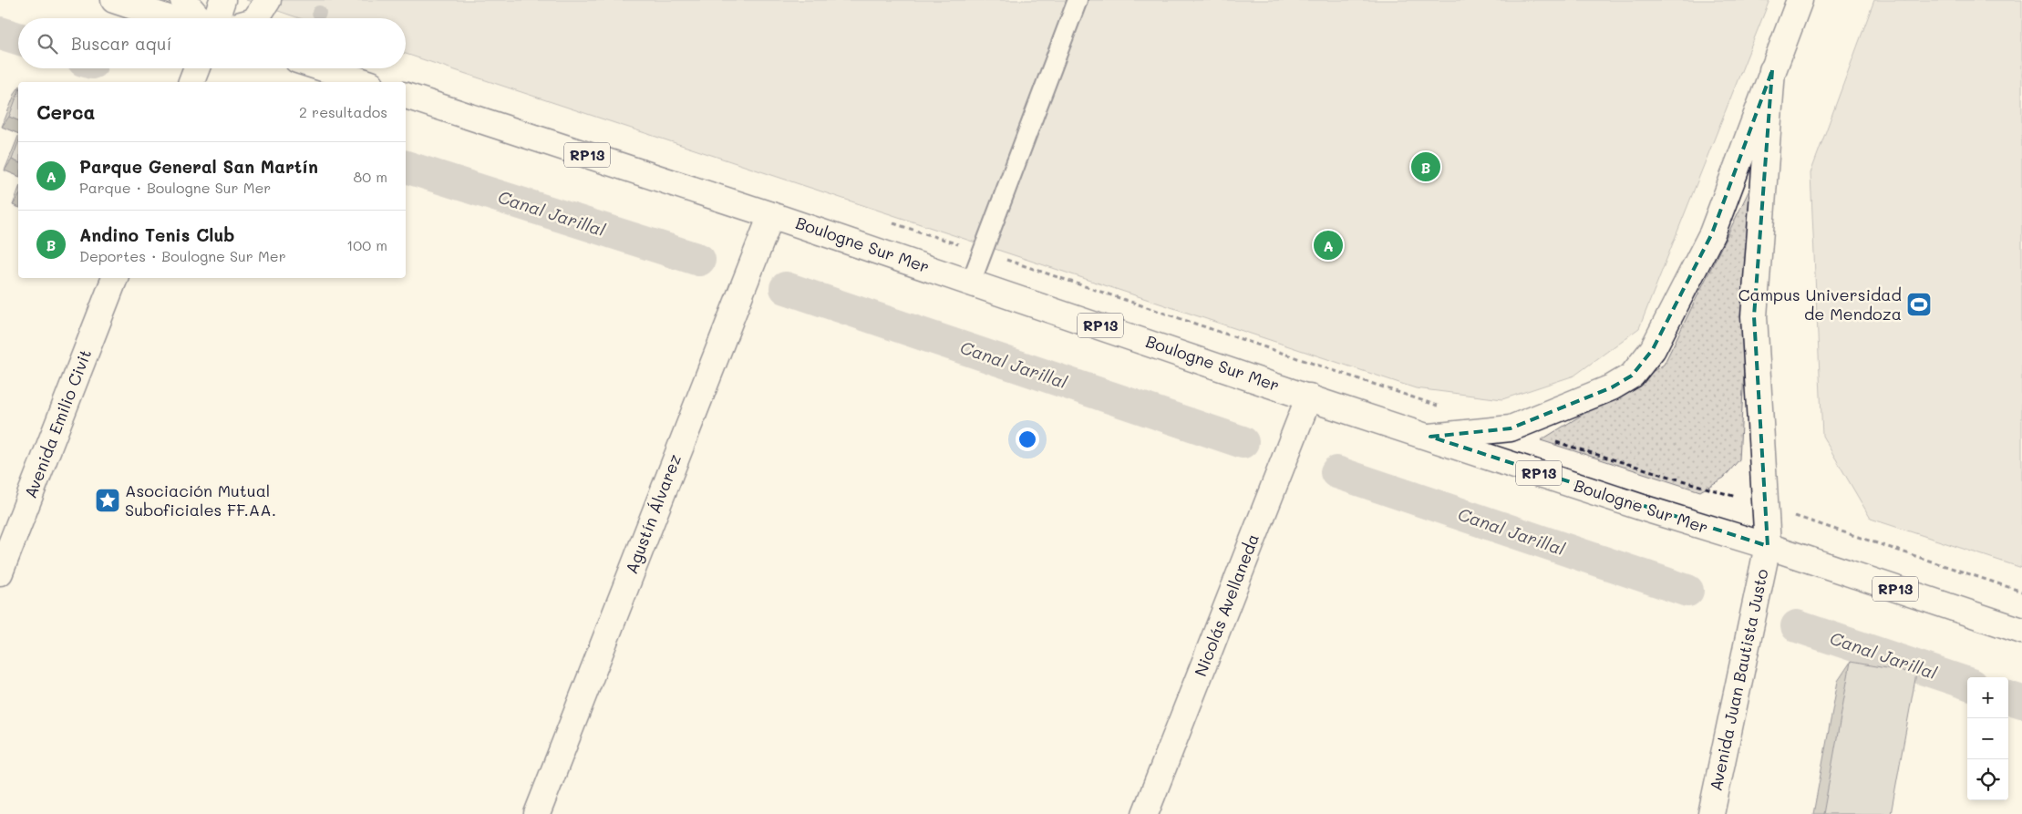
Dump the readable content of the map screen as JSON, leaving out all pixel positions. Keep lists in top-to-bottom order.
{
  "streets": {
    "main road": [
      "RP13",
      "Boulogne Sur Mer",
      "Avenida Emilio Civit",
      "Agustín Álvarez",
      "Nicolás Avellaneda",
      "Avenida Juan Bautista Justo"
    ]
  },
  "crossings": [
    ["Boulogne Sur Mer", "Agustín Álvarez"],
    ["Boulogne Sur Mer", "Nicolás Avellaneda"],
    ["Boulogne Sur Mer", "Avenida Juan Bautista Justo"]
  ],
  "water": ["Canal Jarillal"],
  "places": {
    "sports": ["Campus Universidad de Mendoza"],
    "place": ["Asociación Mutual Suboficiales FF.AA."]
  },
  "page": {
    "search": "Buscar aquí",
    "heading": ["Cerca", "2 resultados"],
    "list": [
      {
        "mark": "A",
        "name": "Parque General San Martín",
        "note": "Parque · Boulogne Sur Mer",
        "value": "80 m"
      },
      {
        "mark": "B",
        "name": "Andino Tenis Club",
        "note": "Deportes · Boulogne Sur Mer",
        "value": "100 m"
      }
    ],
    "pins": ["B", "A"],
    "map_buttons": ["+", "−"]
  }
}
